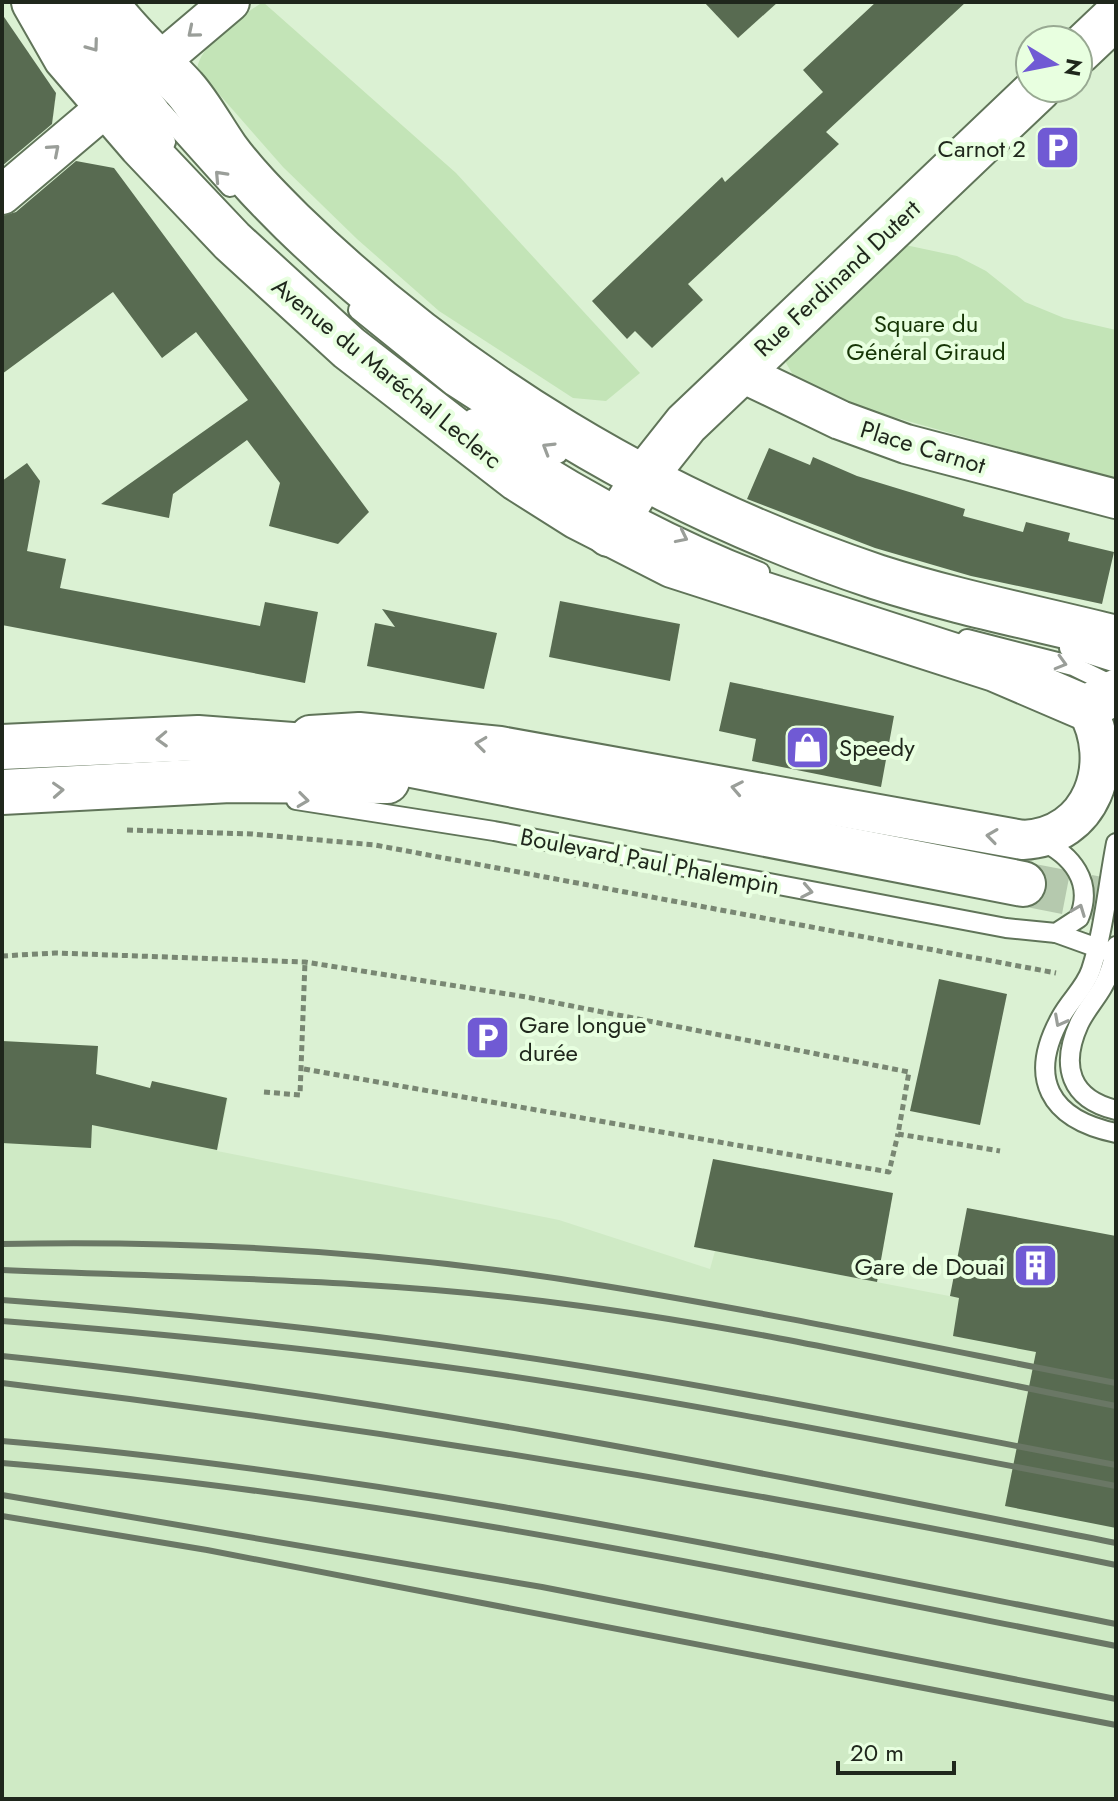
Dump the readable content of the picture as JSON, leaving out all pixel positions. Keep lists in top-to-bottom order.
{
  "streets": {
    "street": [
      "Rue Ferdinand Dutert",
      "Avenue du Maréchal Leclerc",
      "Place Carnot",
      "Boulevard Paul Phalempin"
    ]
  },
  "crossings": [
    ["Rue Ferdinand Dutert", "Avenue du Maréchal Leclerc"],
    ["Rue Ferdinand Dutert", "Place Carnot"],
    ["Avenue du Maréchal Leclerc", "Boulevard Paul Phalempin"]
  ],
  "parks": ["Square du Général Giraud"],
  "places": {
    "parking": ["Carnot 2", "Gare longue durée"],
    "shop": ["Speedy"],
    "building": ["Gare de Douai"]
  },
  "scale_bar": "20 m",
  "north": "right"
}
